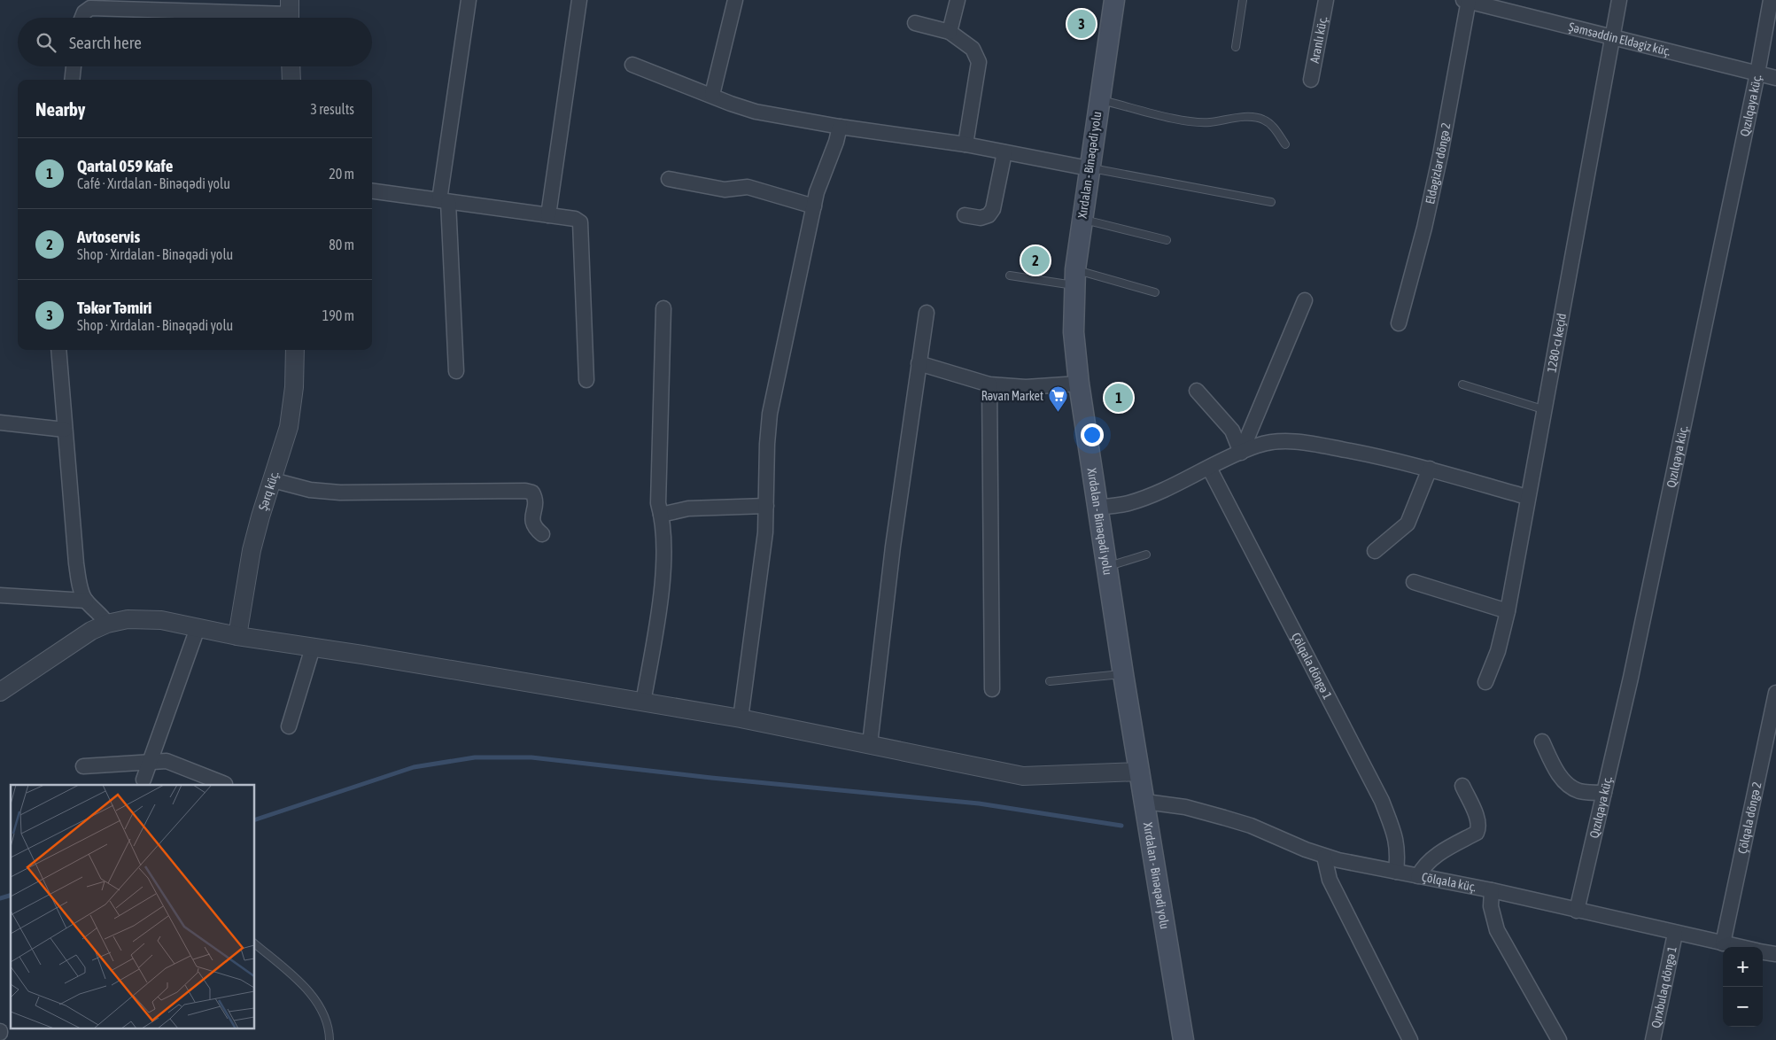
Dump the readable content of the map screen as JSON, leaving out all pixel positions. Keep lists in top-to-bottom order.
{
  "streets": {
    "main road": ["Xırdalan - Binəqədi yolu"],
    "street": [
      "Şəmsəddin Eldəgiz küç.",
      "Aranlı küç.",
      "Qızılqaya küç.",
      "Eldəgizlər döngə 2",
      "1280-cı keçid",
      "Şərq küç.",
      "Çölqala döngə 1",
      "Çölqala döngə 2",
      "Çölqala küç.",
      "Qırxbulaq döngə 1"
    ]
  },
  "crossings": [
    ["Şəmsəddin Eldəgiz küç.", "Qızılqaya küç."],
    ["Şəmsəddin Eldəgiz küç.", "Eldəgizlər döngə 2"],
    ["Şəmsəddin Eldəgiz küç.", "1280-cı keçid"],
    ["Qızılqaya küç.", "Çölqala küç."],
    ["Xırdalan - Binəqədi yolu", "Çölqala küç."],
    ["Çölqala döngə 1", "Çölqala küç."],
    ["Çölqala döngə 2", "Çölqala küç."],
    ["Çölqala küç.", "Qırxbulaq döngə 1"]
  ],
  "places": {
    "supermarket": ["Rəvan Market"]
  },
  "page": {
    "pins": ["3", "2", "1"],
    "search": "Search here",
    "heading": ["Nearby", "3 results"],
    "list": [
      {
        "mark": "1",
        "name": "Qartal 059 Kafe",
        "note": "Café · Xırdalan - Binəqədi yolu",
        "value": "20 m"
      },
      {
        "mark": "2",
        "name": "Avtoservis",
        "note": "Shop · Xırdalan - Binəqədi yolu",
        "value": "80 m"
      },
      {
        "mark": "3",
        "name": "Təkər Təmiri",
        "note": "Shop · Xırdalan - Binəqədi yolu",
        "value": "190 m"
      }
    ],
    "map_buttons": ["+", "−"]
  }
}
